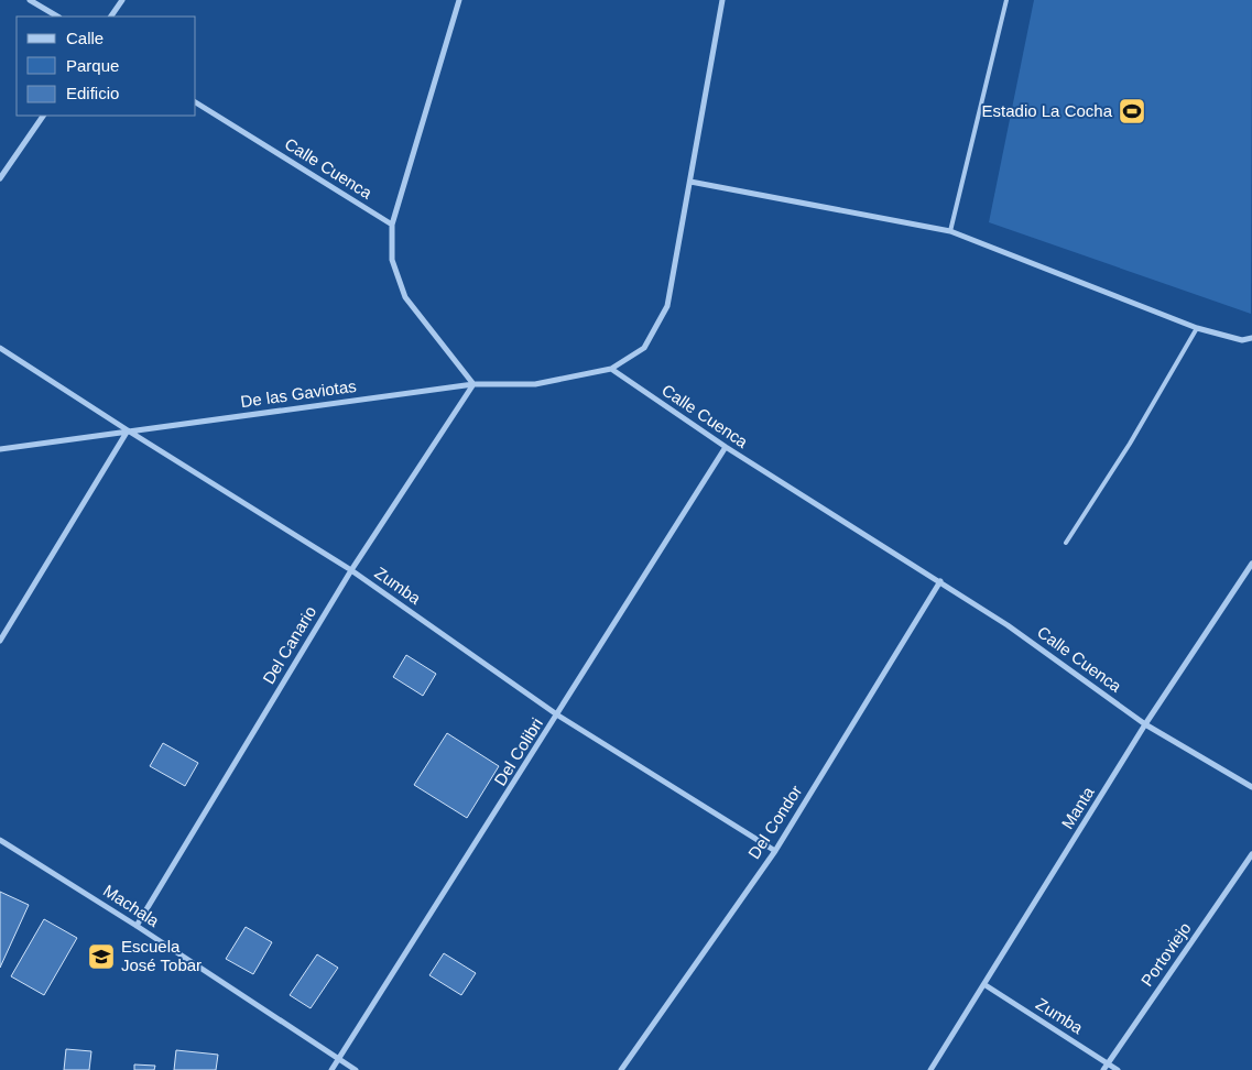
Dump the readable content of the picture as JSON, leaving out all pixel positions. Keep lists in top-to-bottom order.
{
  "streets": {
    "street": [
      "Calle Cuenca",
      "De las Gaviotas",
      "Zumba",
      "Del Canario",
      "Del Colibri",
      "Manta",
      "Del Condor",
      "Machala",
      "Portoviejo"
    ]
  },
  "crossings": [
    ["Calle Cuenca", "Del Colibri"],
    ["Calle Cuenca", "Manta"],
    ["Calle Cuenca", "Del Condor"],
    ["De las Gaviotas", "Zumba"],
    ["De las Gaviotas", "Del Canario"],
    ["Zumba", "Del Canario"],
    ["Zumba", "Del Colibri"],
    ["Zumba", "Manta"],
    ["Zumba", "Del Condor"],
    ["Zumba", "Portoviejo"],
    ["Del Canario", "Machala"],
    ["Del Colibri", "Machala"]
  ],
  "places": {
    "sports": ["Estadio La Cocha"],
    "school or university": ["Escuela José Tobar"]
  },
  "legend": ["Calle", "Parque", "Edificio"]
}
